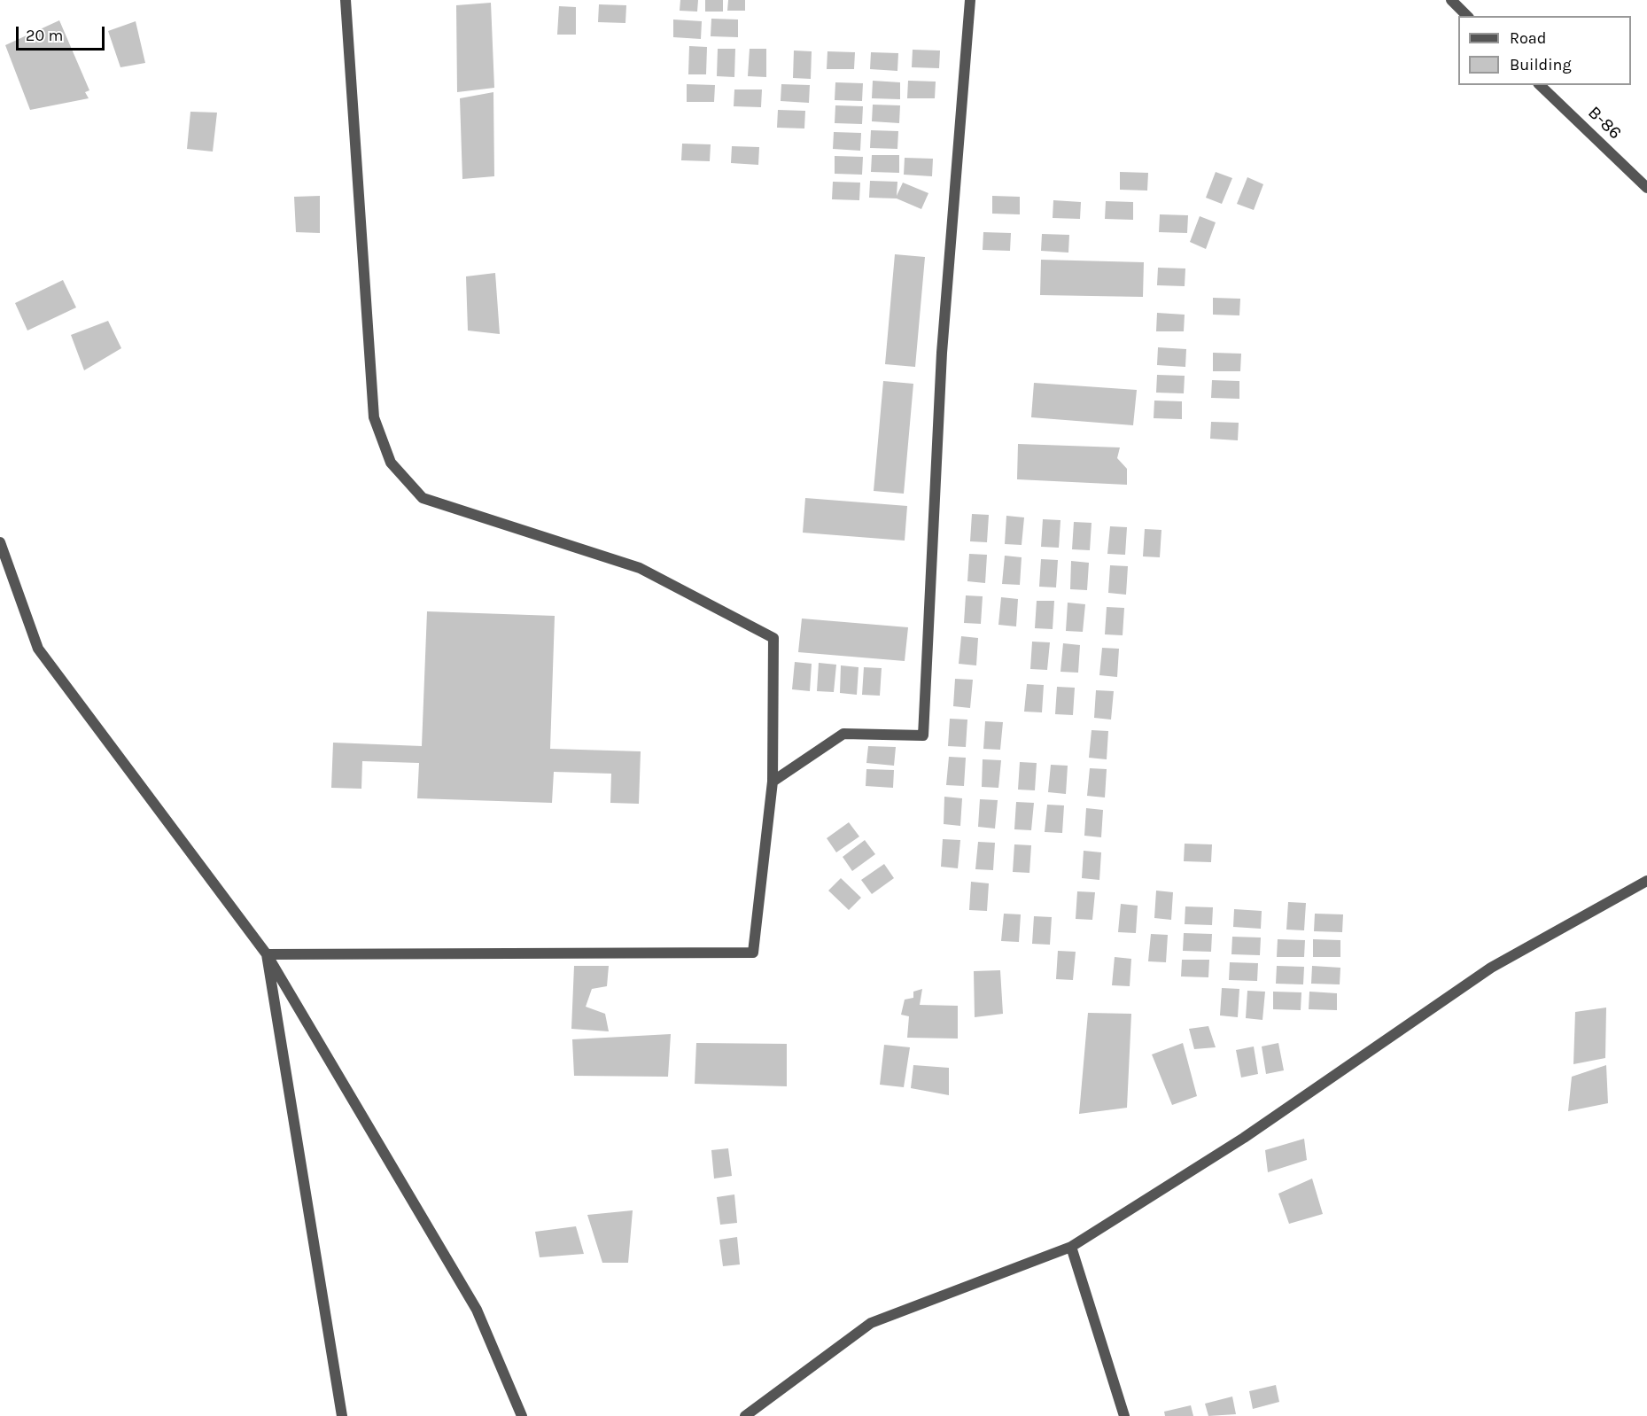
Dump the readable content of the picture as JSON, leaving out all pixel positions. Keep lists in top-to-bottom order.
{
  "streets": {
    "street": ["B-86"]
  },
  "legend": ["Road", "Building"],
  "scale_bar": "20 m"
}
